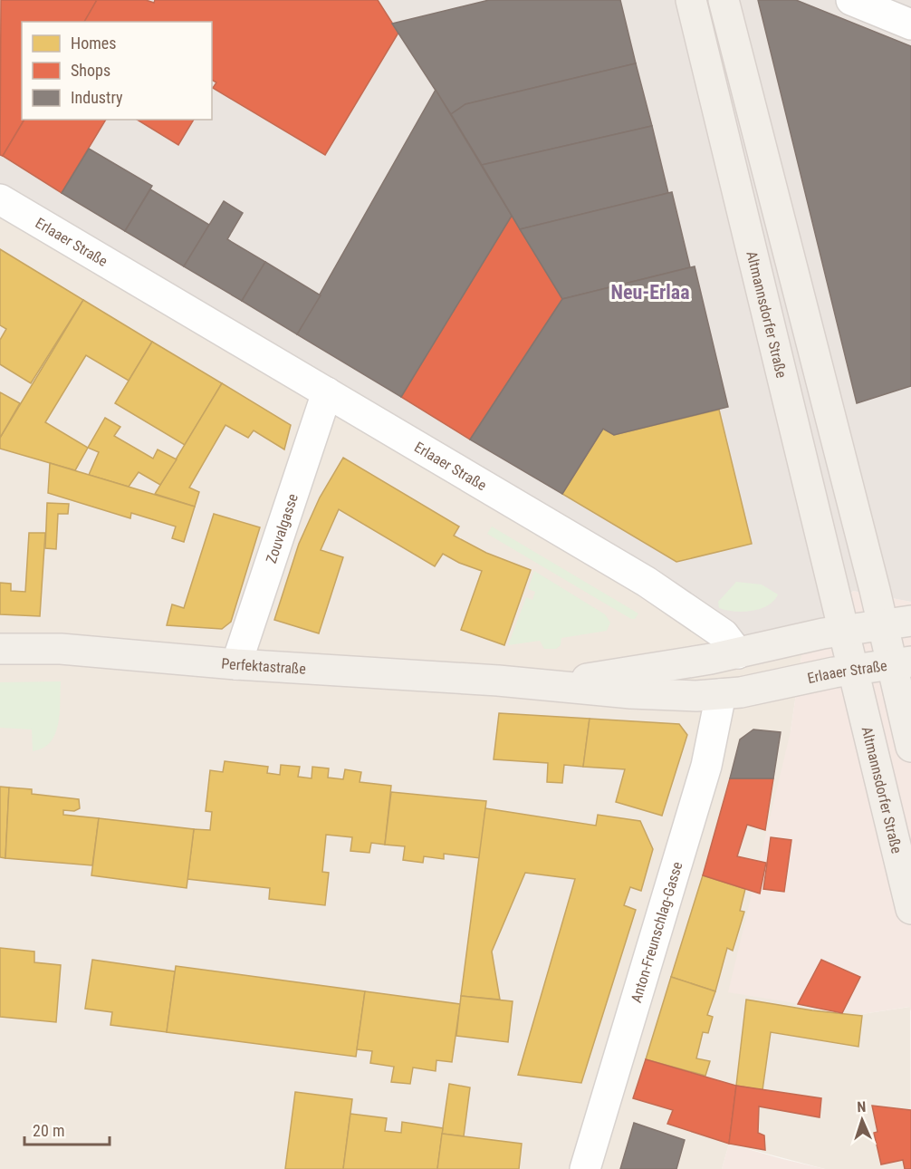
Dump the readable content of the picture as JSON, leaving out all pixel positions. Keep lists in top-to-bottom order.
{
  "streets": {
    "main road": ["Erlaaer Straße", "Altmannsdorfer Straße", "Perfektastraße"],
    "street": ["Zouvalgasse", "Anton-Freunschlag-Gasse"]
  },
  "crossings": [
    ["Erlaaer Straße", "Altmannsdorfer Straße"],
    ["Erlaaer Straße", "Zouvalgasse"],
    ["Erlaaer Straße", "Perfektastraße"],
    ["Erlaaer Straße", "Anton-Freunschlag-Gasse"],
    ["Zouvalgasse", "Perfektastraße"],
    ["Perfektastraße", "Anton-Freunschlag-Gasse"]
  ],
  "districts": ["Neu-Erlaa"],
  "legend": ["Homes", "Shops", "Industry"],
  "scale_bar": "20 m",
  "north": "top"
}
